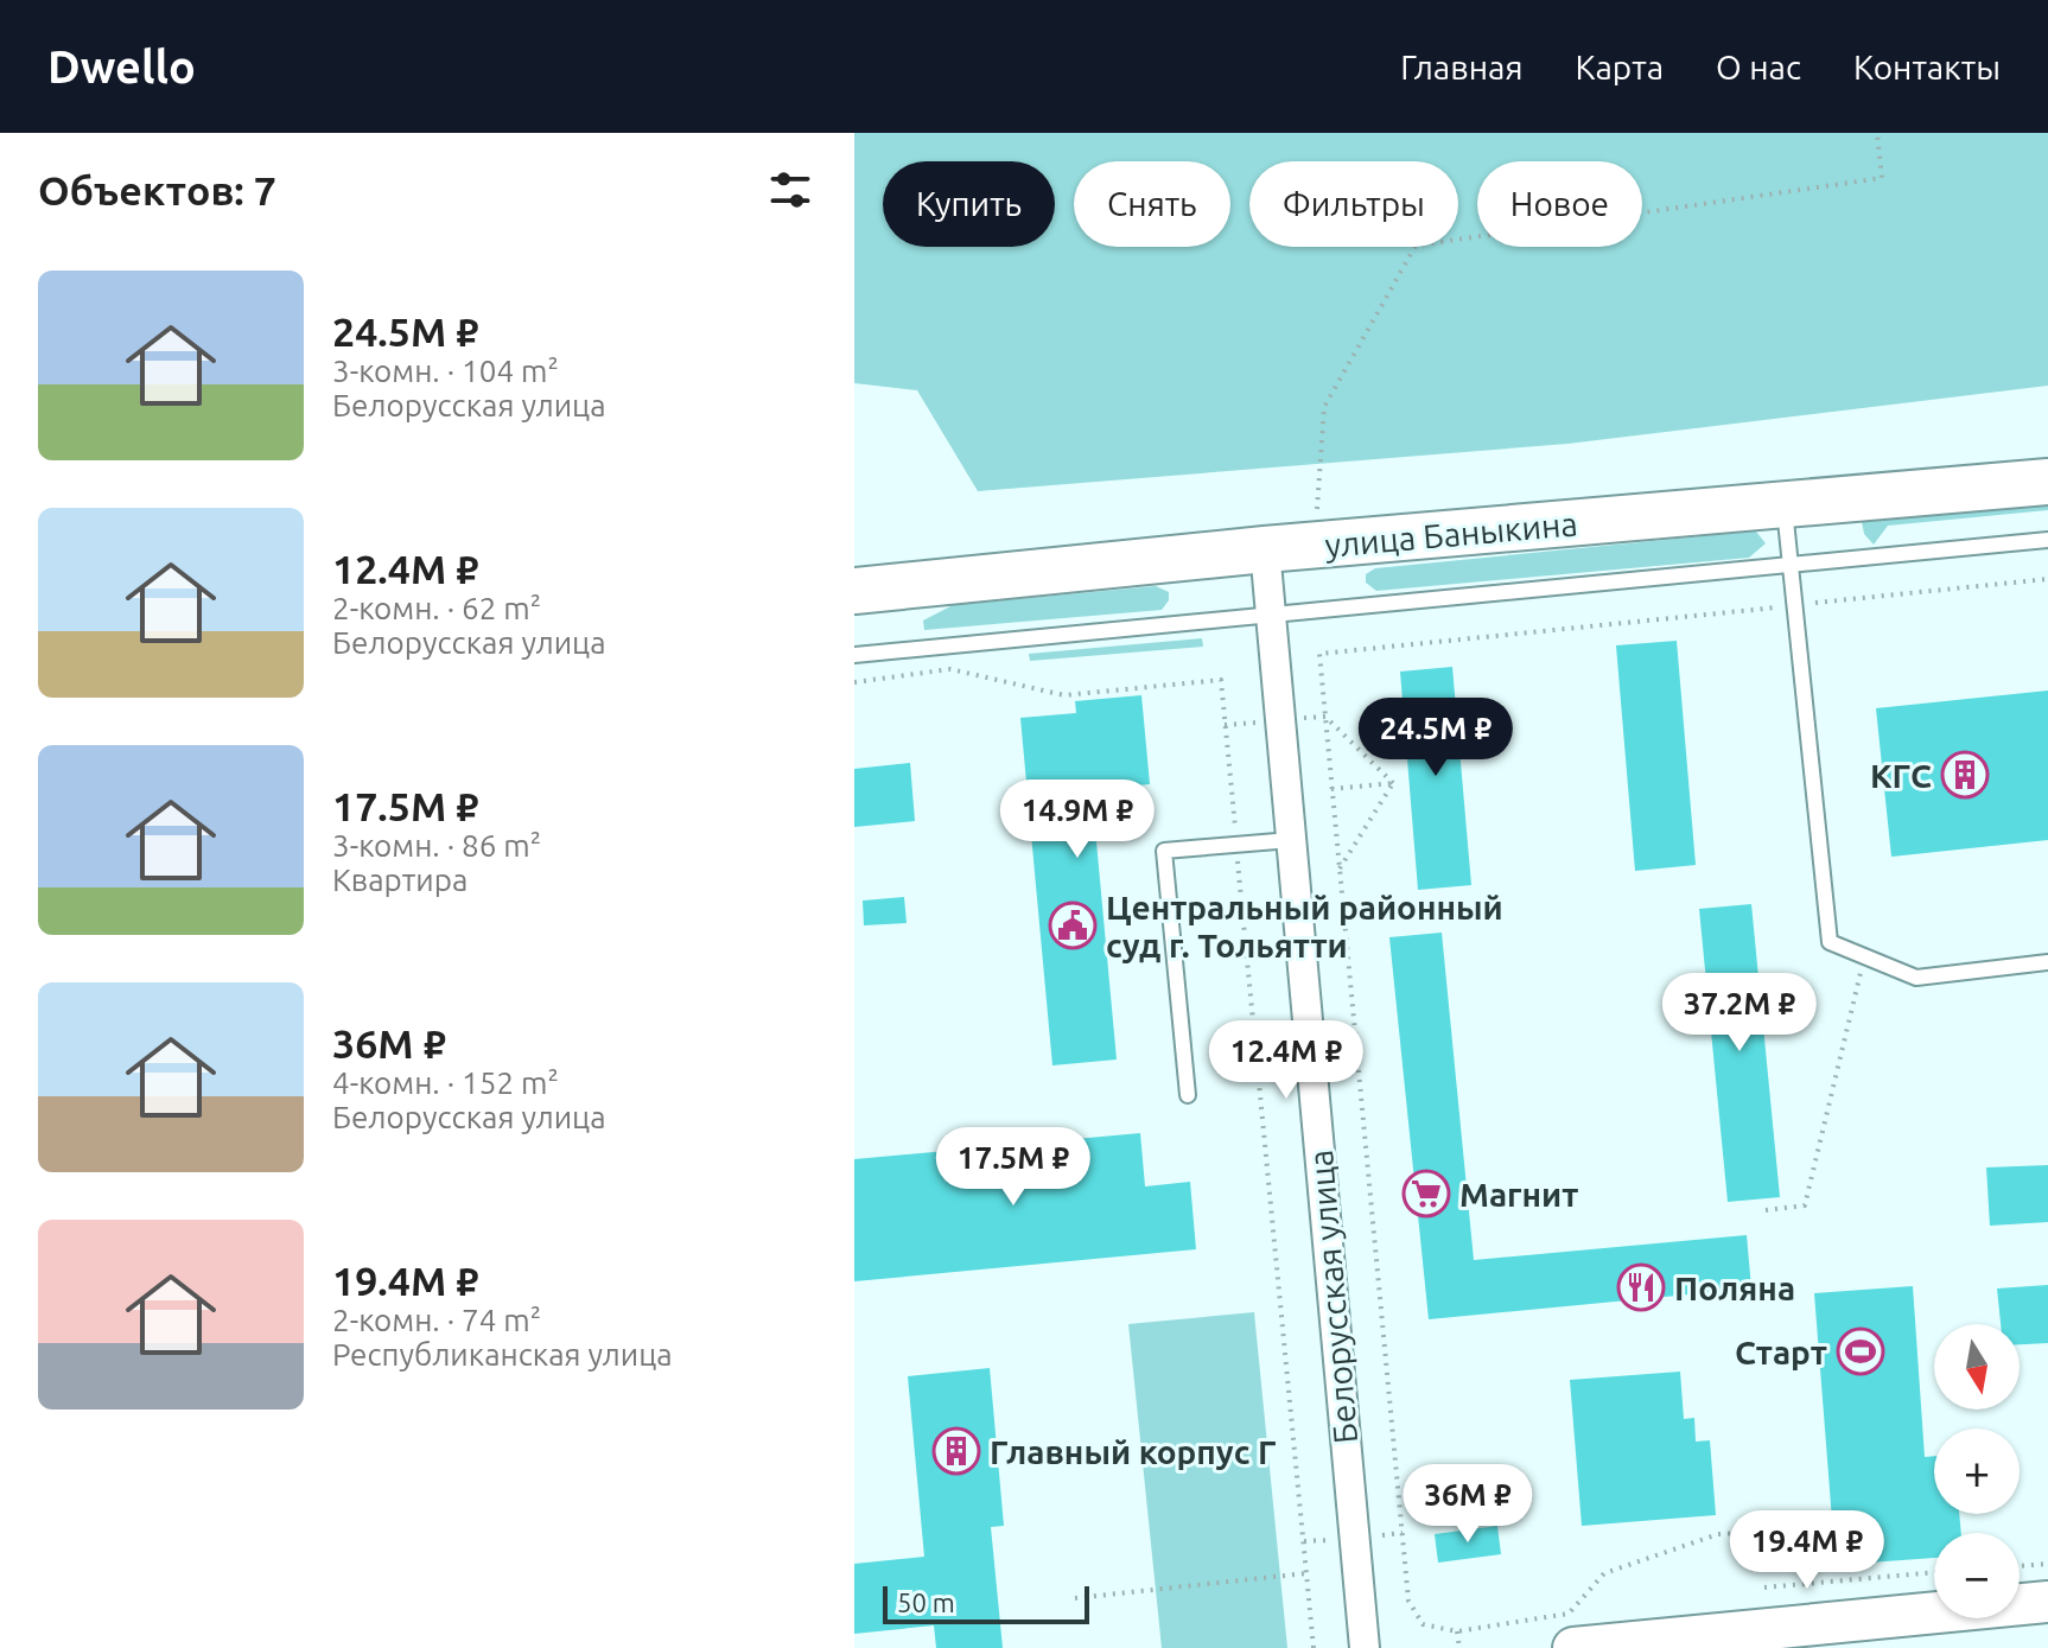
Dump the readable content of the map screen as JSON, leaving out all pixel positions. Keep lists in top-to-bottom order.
{
  "streets": {
    "main road": ["улица Баныкина"],
    "street": ["Белорусская улица"]
  },
  "crossings": [
    ["улица Баныкина", "Белорусская улица"]
  ],
  "places": {
    "building": ["КГС", "Главный корпус Г"],
    "public building": ["Центральный районный суд г. Тольятти"],
    "supermarket": ["Магнит"],
    "restaurant": ["Поляна"],
    "sports": ["Старт"]
  },
  "scale_bar": "50 m",
  "north": "bottom",
  "page": {
    "header": "Dwello",
    "nav": [
      "Главная",
      "Карта",
      "О нас",
      "Контакты"
    ],
    "heading": "Объектов: 7",
    "chip": [
      "Купить",
      "Снять",
      "Фильтры",
      "Новое"
    ],
    "list": [
      {
        "name": "24.5M ₽",
        "note": "3-комн. · 104 m² · Белорусская улица"
      },
      {
        "name": "12.4M ₽",
        "note": "2-комн. · 62 m² · Белорусская улица"
      },
      {
        "name": "17.5M ₽",
        "note": "3-комн. · 86 m² · Квартира"
      },
      {
        "name": "36M ₽",
        "note": "4-комн. · 152 m² · Белорусская улица"
      },
      {
        "name": "19.4M ₽",
        "note": "2-комн. · 74 m² · Республиканская улица"
      }
    ],
    "price": [
      "24.5M ₽",
      "14.9M ₽",
      "37.2M ₽",
      "12.4M ₽",
      "17.5M ₽",
      "36M ₽",
      "19.4M ₽"
    ],
    "map_buttons": ["+", "−"],
    "scale": "50 m"
  }
}
